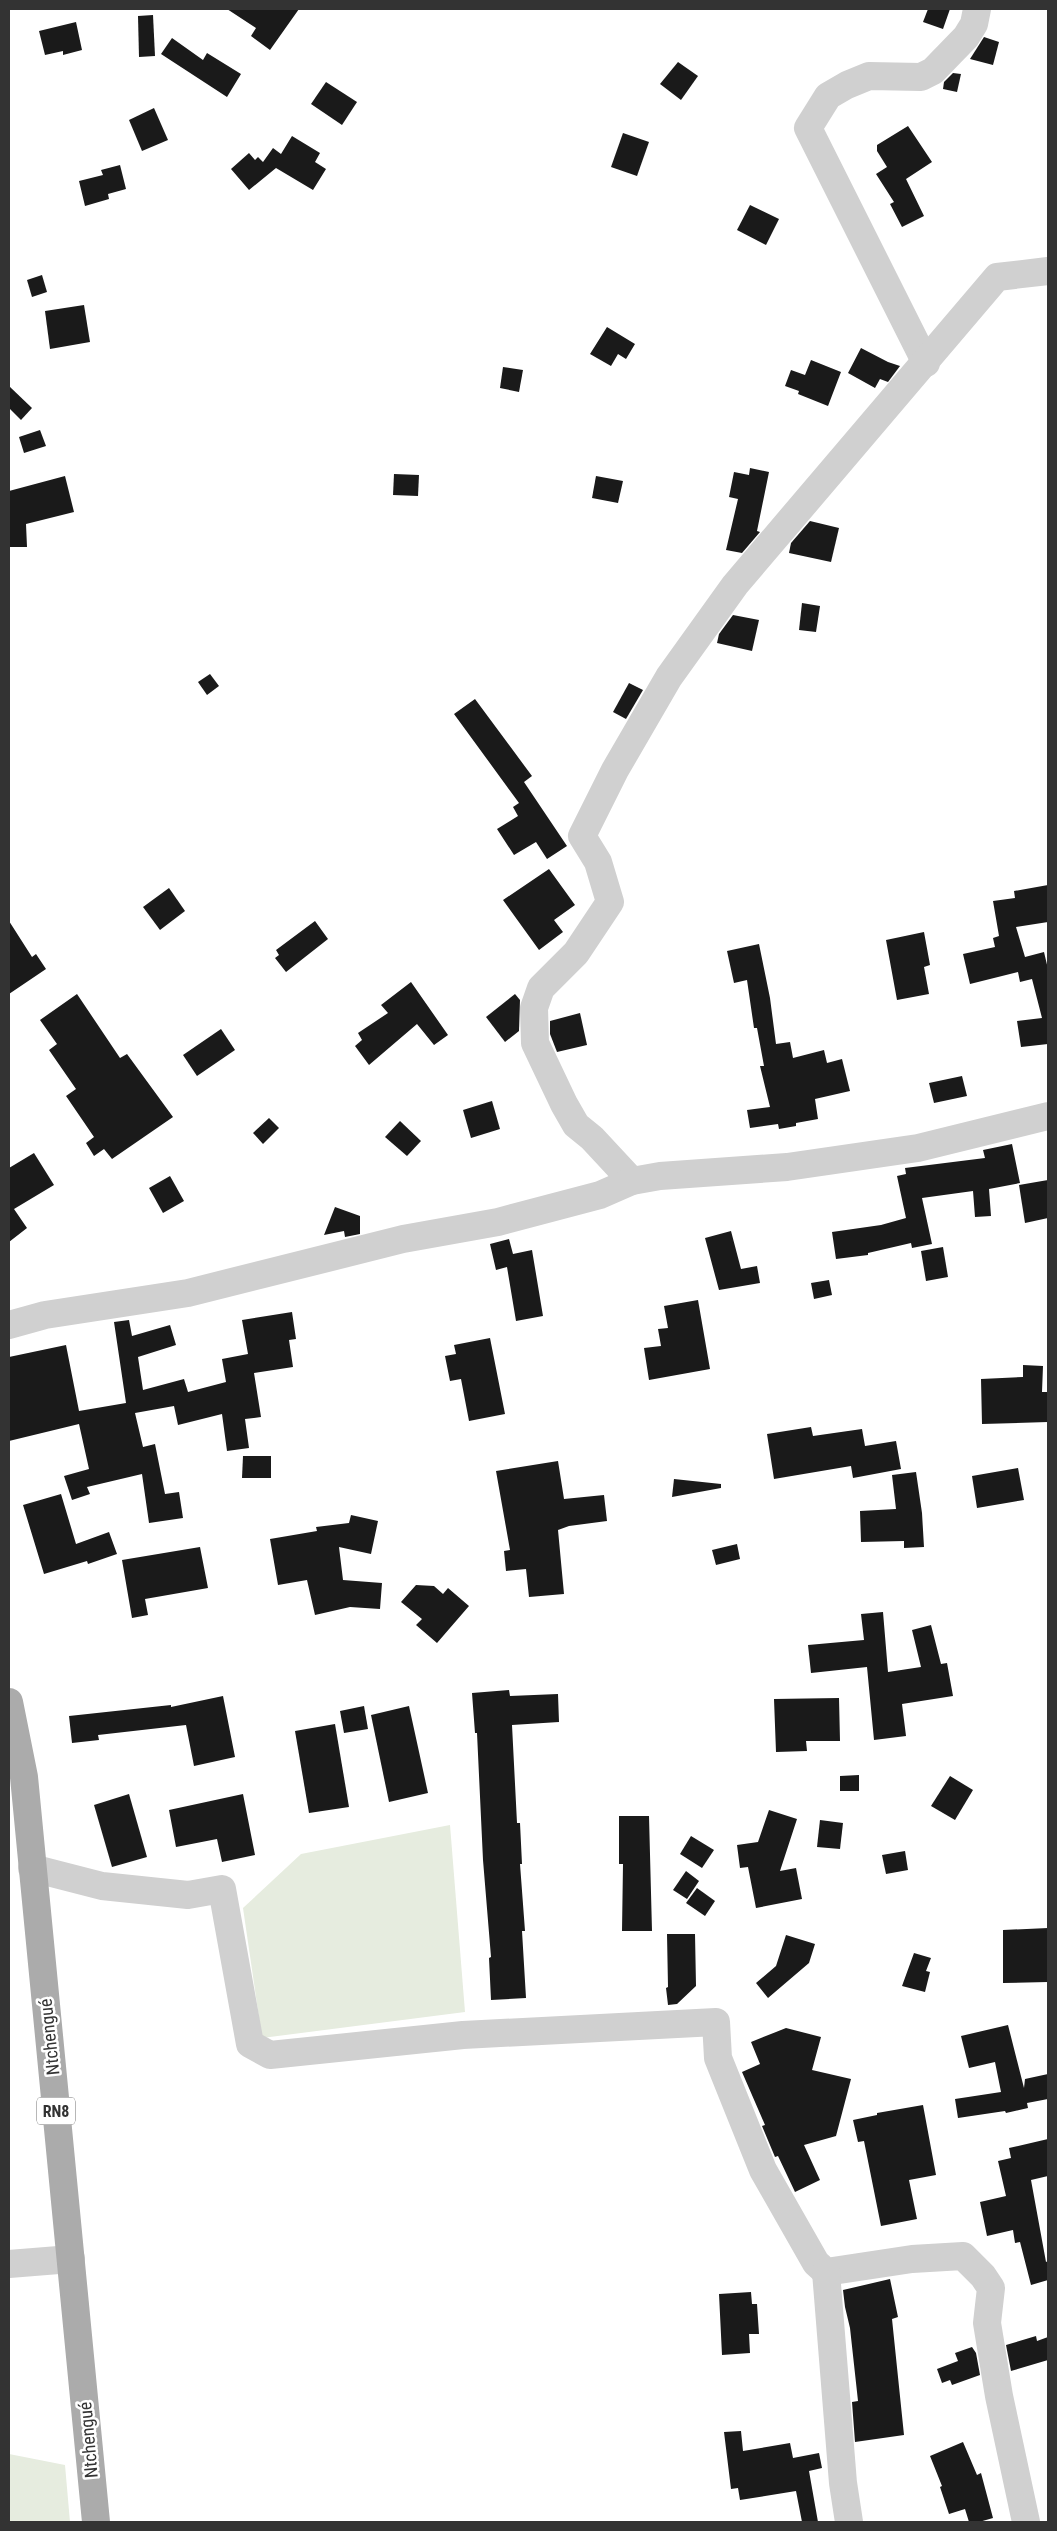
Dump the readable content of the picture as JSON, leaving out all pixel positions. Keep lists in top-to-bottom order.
{
  "streets": {
    "main road": ["Ntchengué", "RN8"]
  }
}
